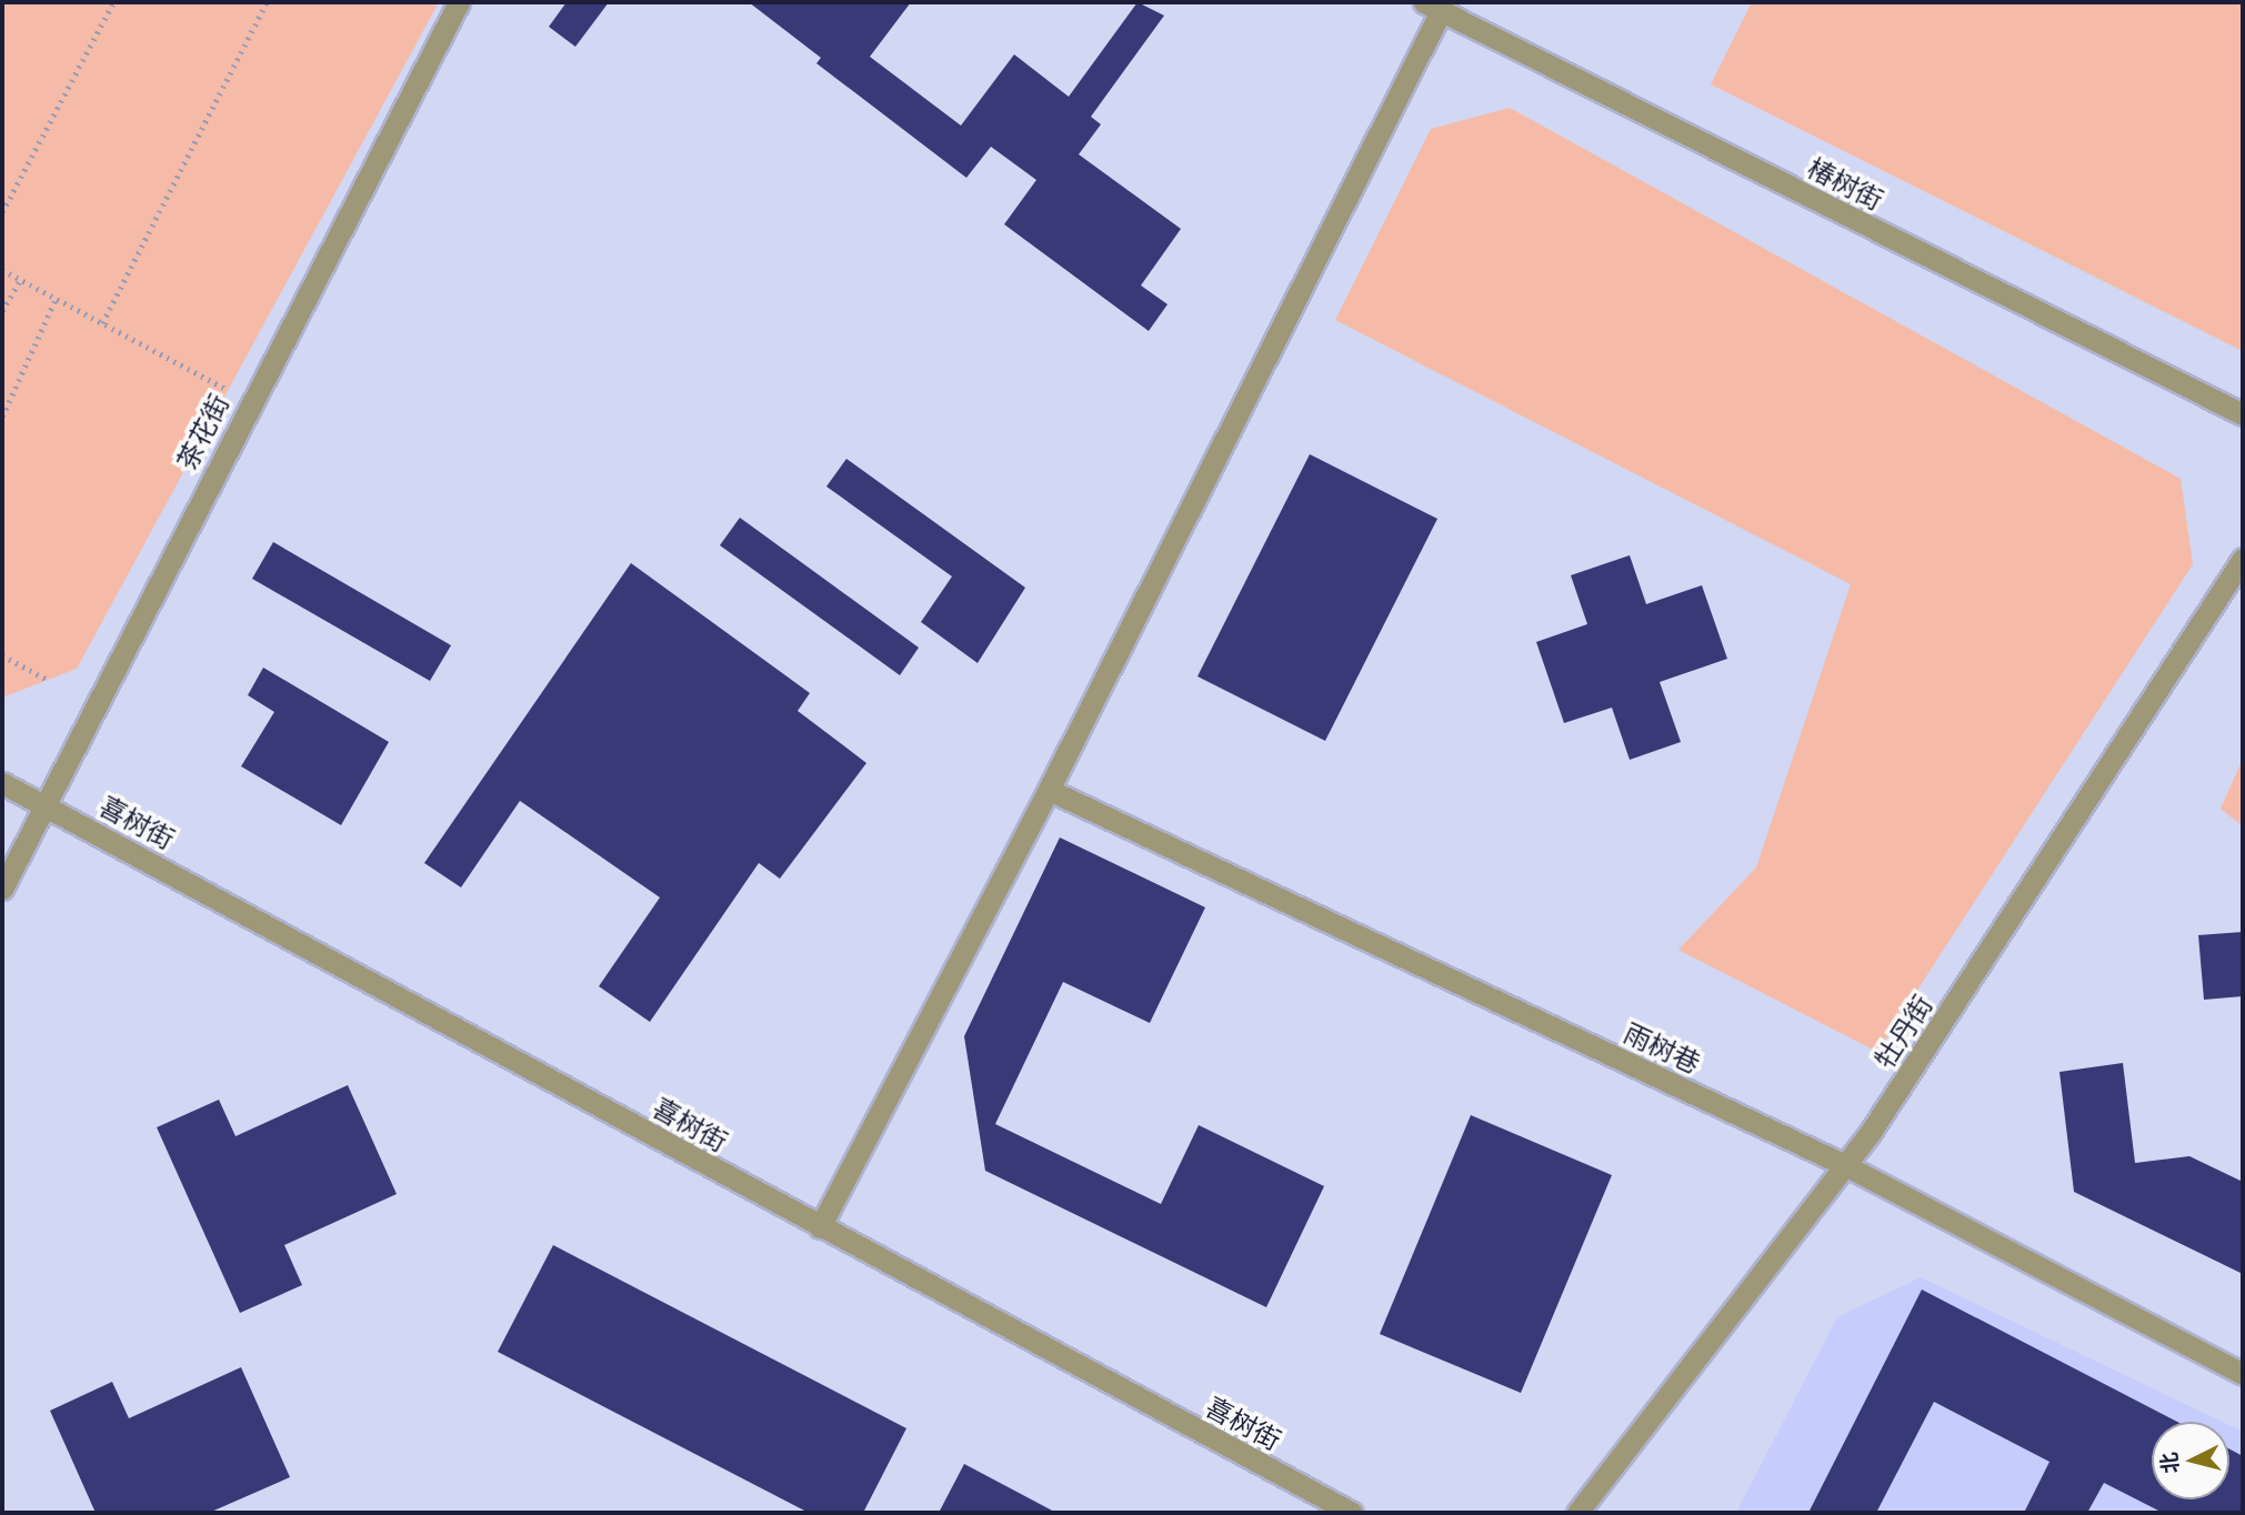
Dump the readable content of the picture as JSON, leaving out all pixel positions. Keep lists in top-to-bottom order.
{
  "streets": {
    "street": [
      "椿树街",
      "茶花街",
      "喜树街",
      "牡丹街",
      "雨树巷"
    ]
  },
  "crossings": [
    ["茶花街", "喜树街"],
    ["牡丹街", "雨树巷"]
  ],
  "north": "left"
}
